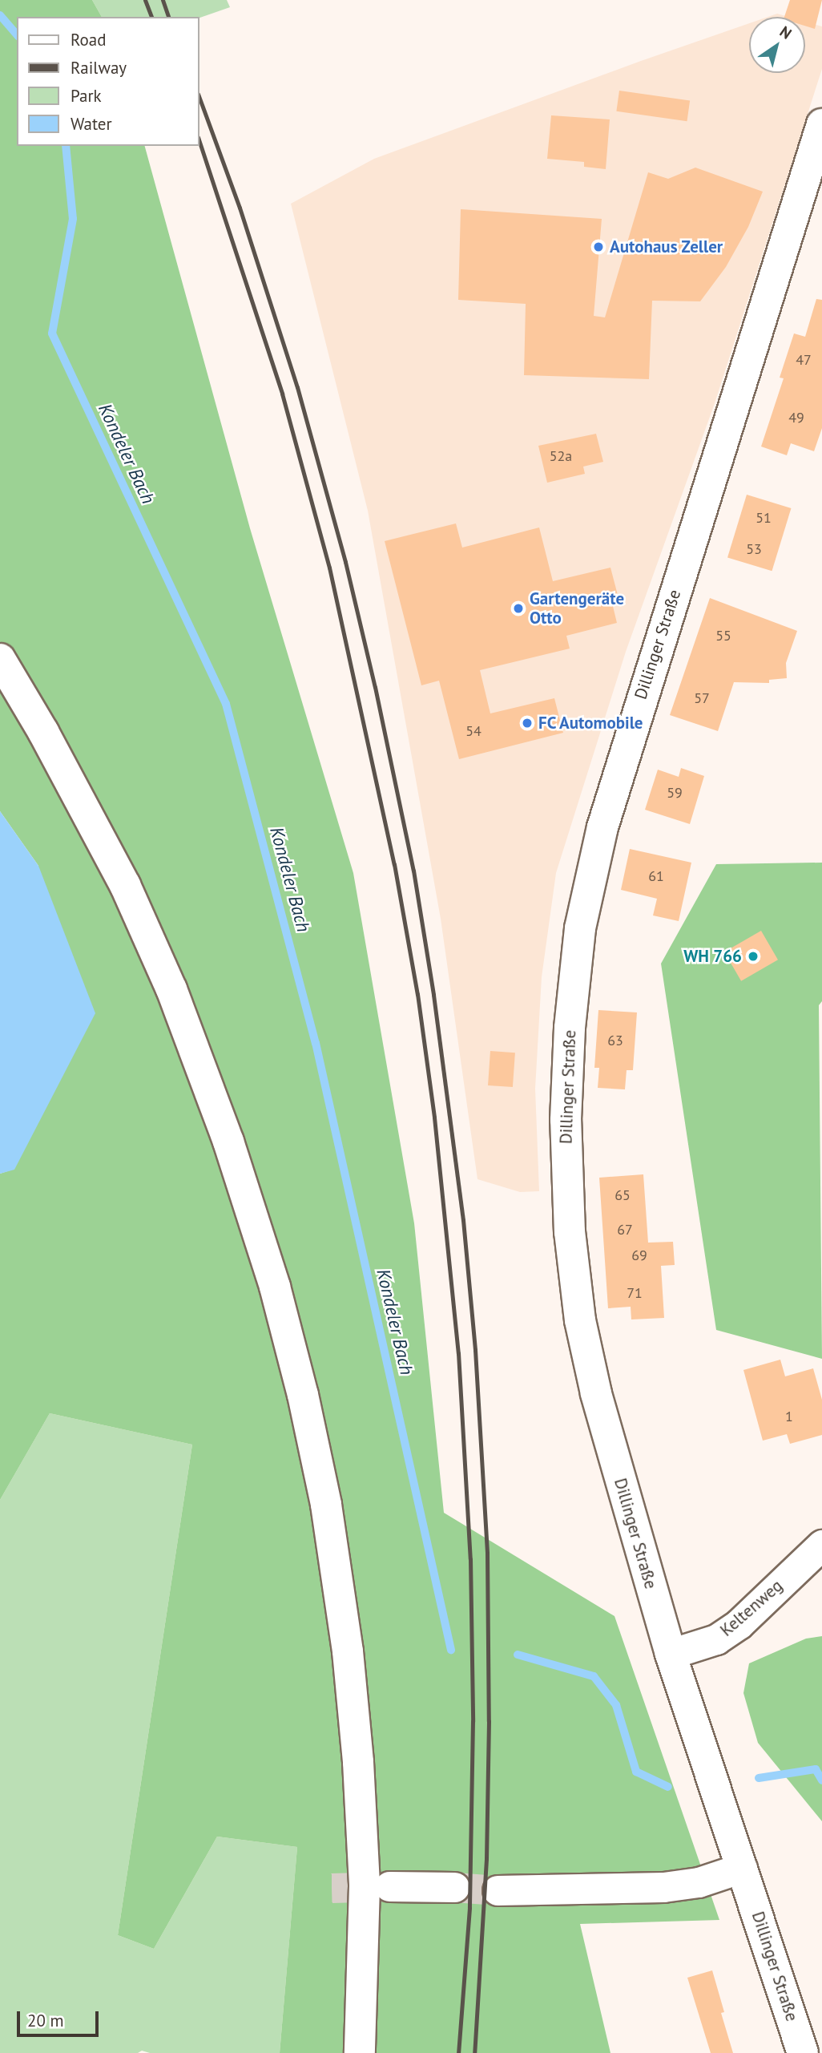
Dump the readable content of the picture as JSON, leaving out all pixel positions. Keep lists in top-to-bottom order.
{
  "streets": {
    "street": ["Dillinger Straße", "Keltenweg"]
  },
  "crossings": [
    ["Dillinger Straße", "Keltenweg"]
  ],
  "water": ["Kondeler Bach"],
  "places": [
    "Autohaus Zeller",
    "Gartengeräte Otto",
    "FC Automobile",
    "WH 766"
  ],
  "house_numbers": [
    "47",
    "49",
    "52a",
    "51",
    "53",
    "55",
    "57",
    "54",
    "59",
    "61",
    "63",
    "65",
    "67",
    "69",
    "71",
    "1"
  ],
  "legend": [
    "Road",
    "Railway",
    "Park",
    "Water"
  ],
  "scale_bar": "20 m",
  "north": "top right"
}
